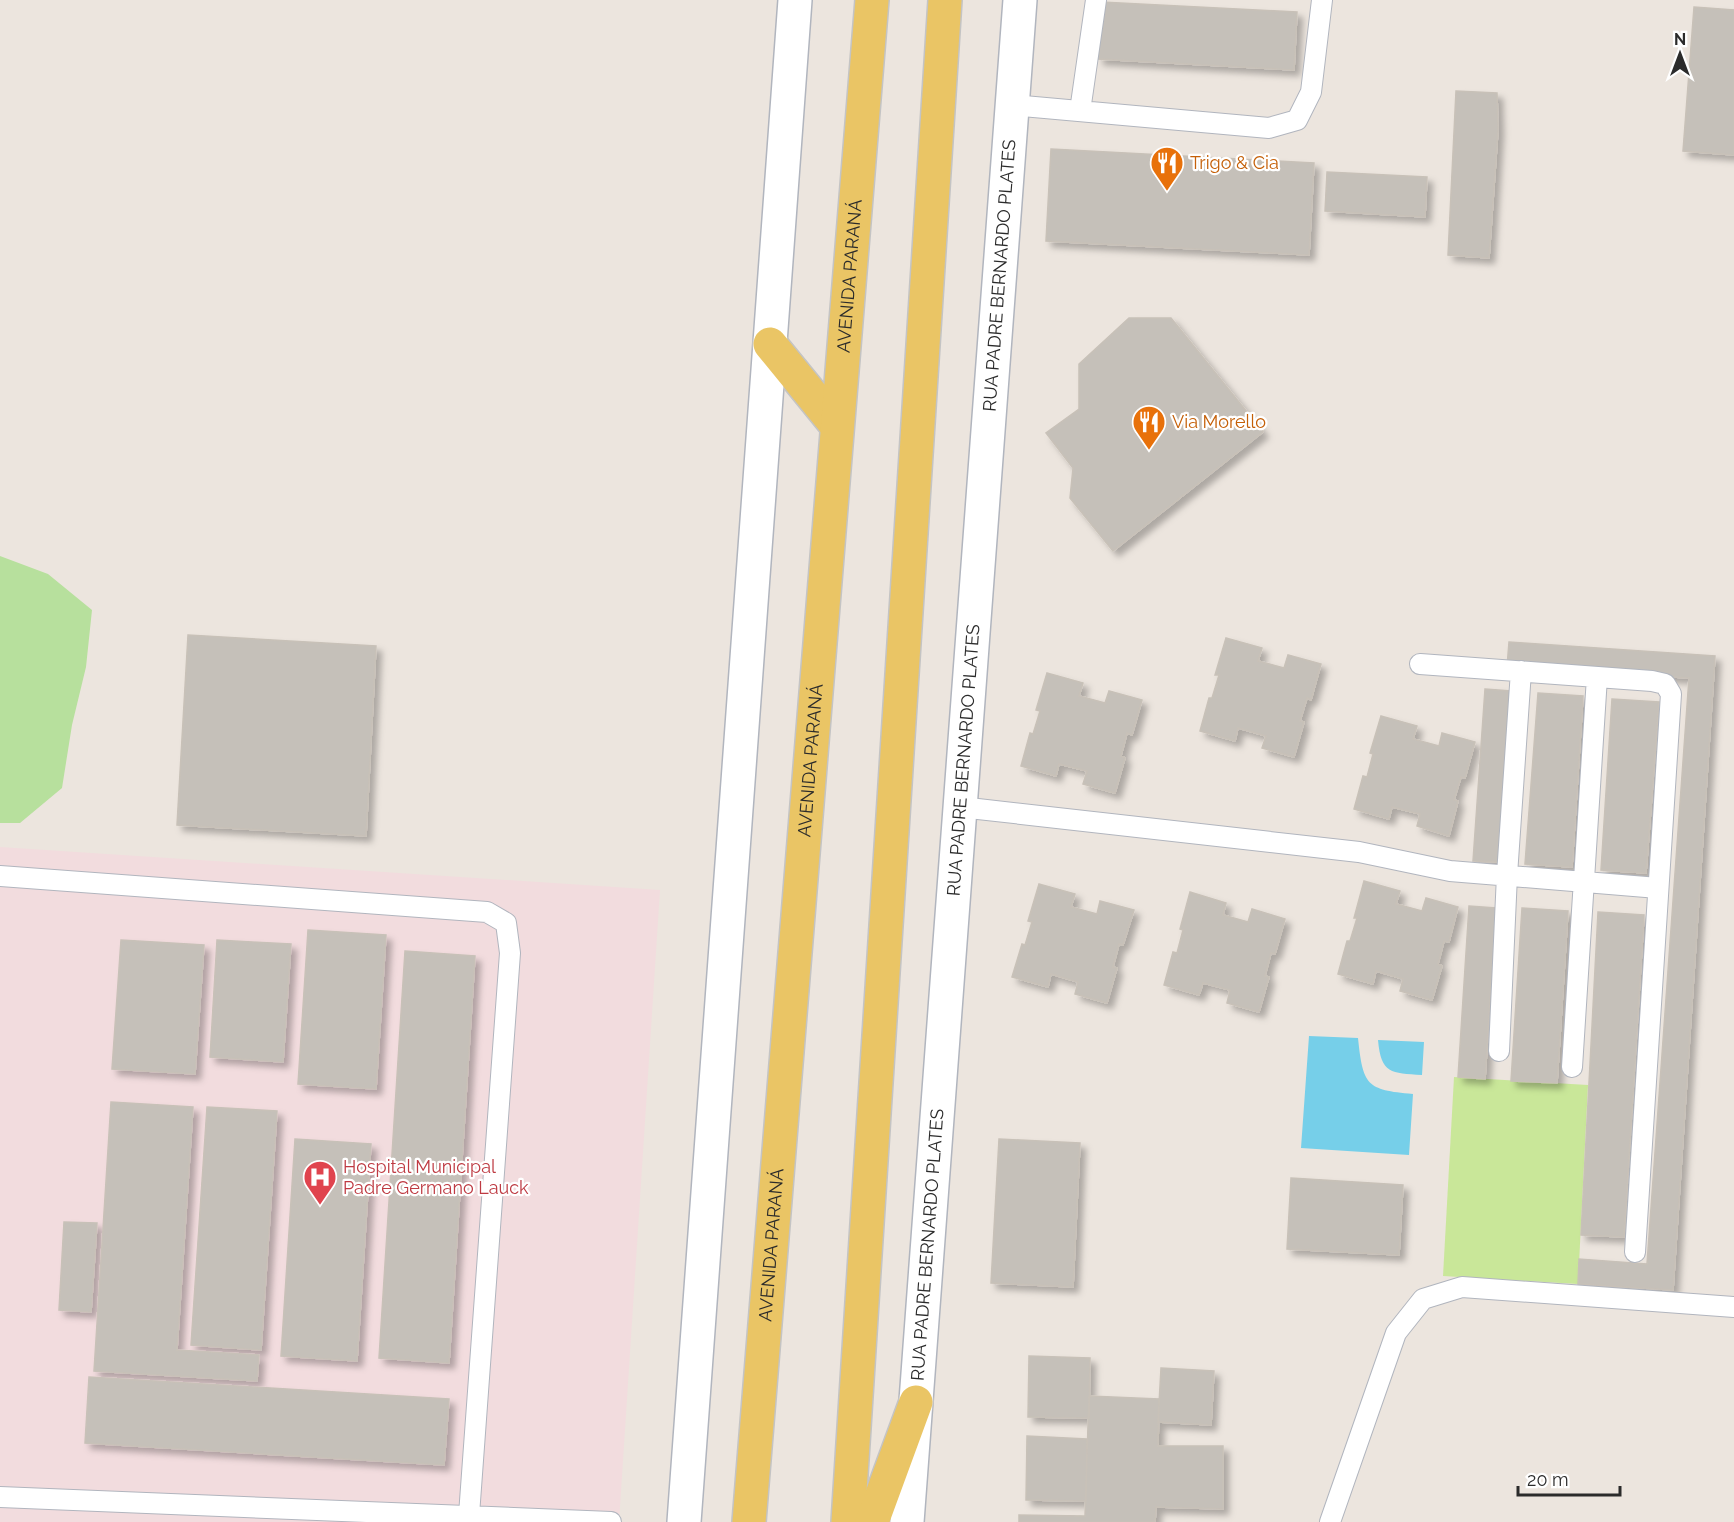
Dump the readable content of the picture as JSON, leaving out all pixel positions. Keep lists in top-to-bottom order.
{
  "streets": {
    "main road": ["AVENIDA PARANÁ"],
    "street": ["RUA PADRE BERNARDO PLATES"]
  },
  "places": {
    "restaurant": ["Trigo & Cia", "Via Morello"],
    "hospital": ["Hospital Municipal Padre Germano Lauck"]
  },
  "scale_bar": "20 m",
  "north": "top"
}
